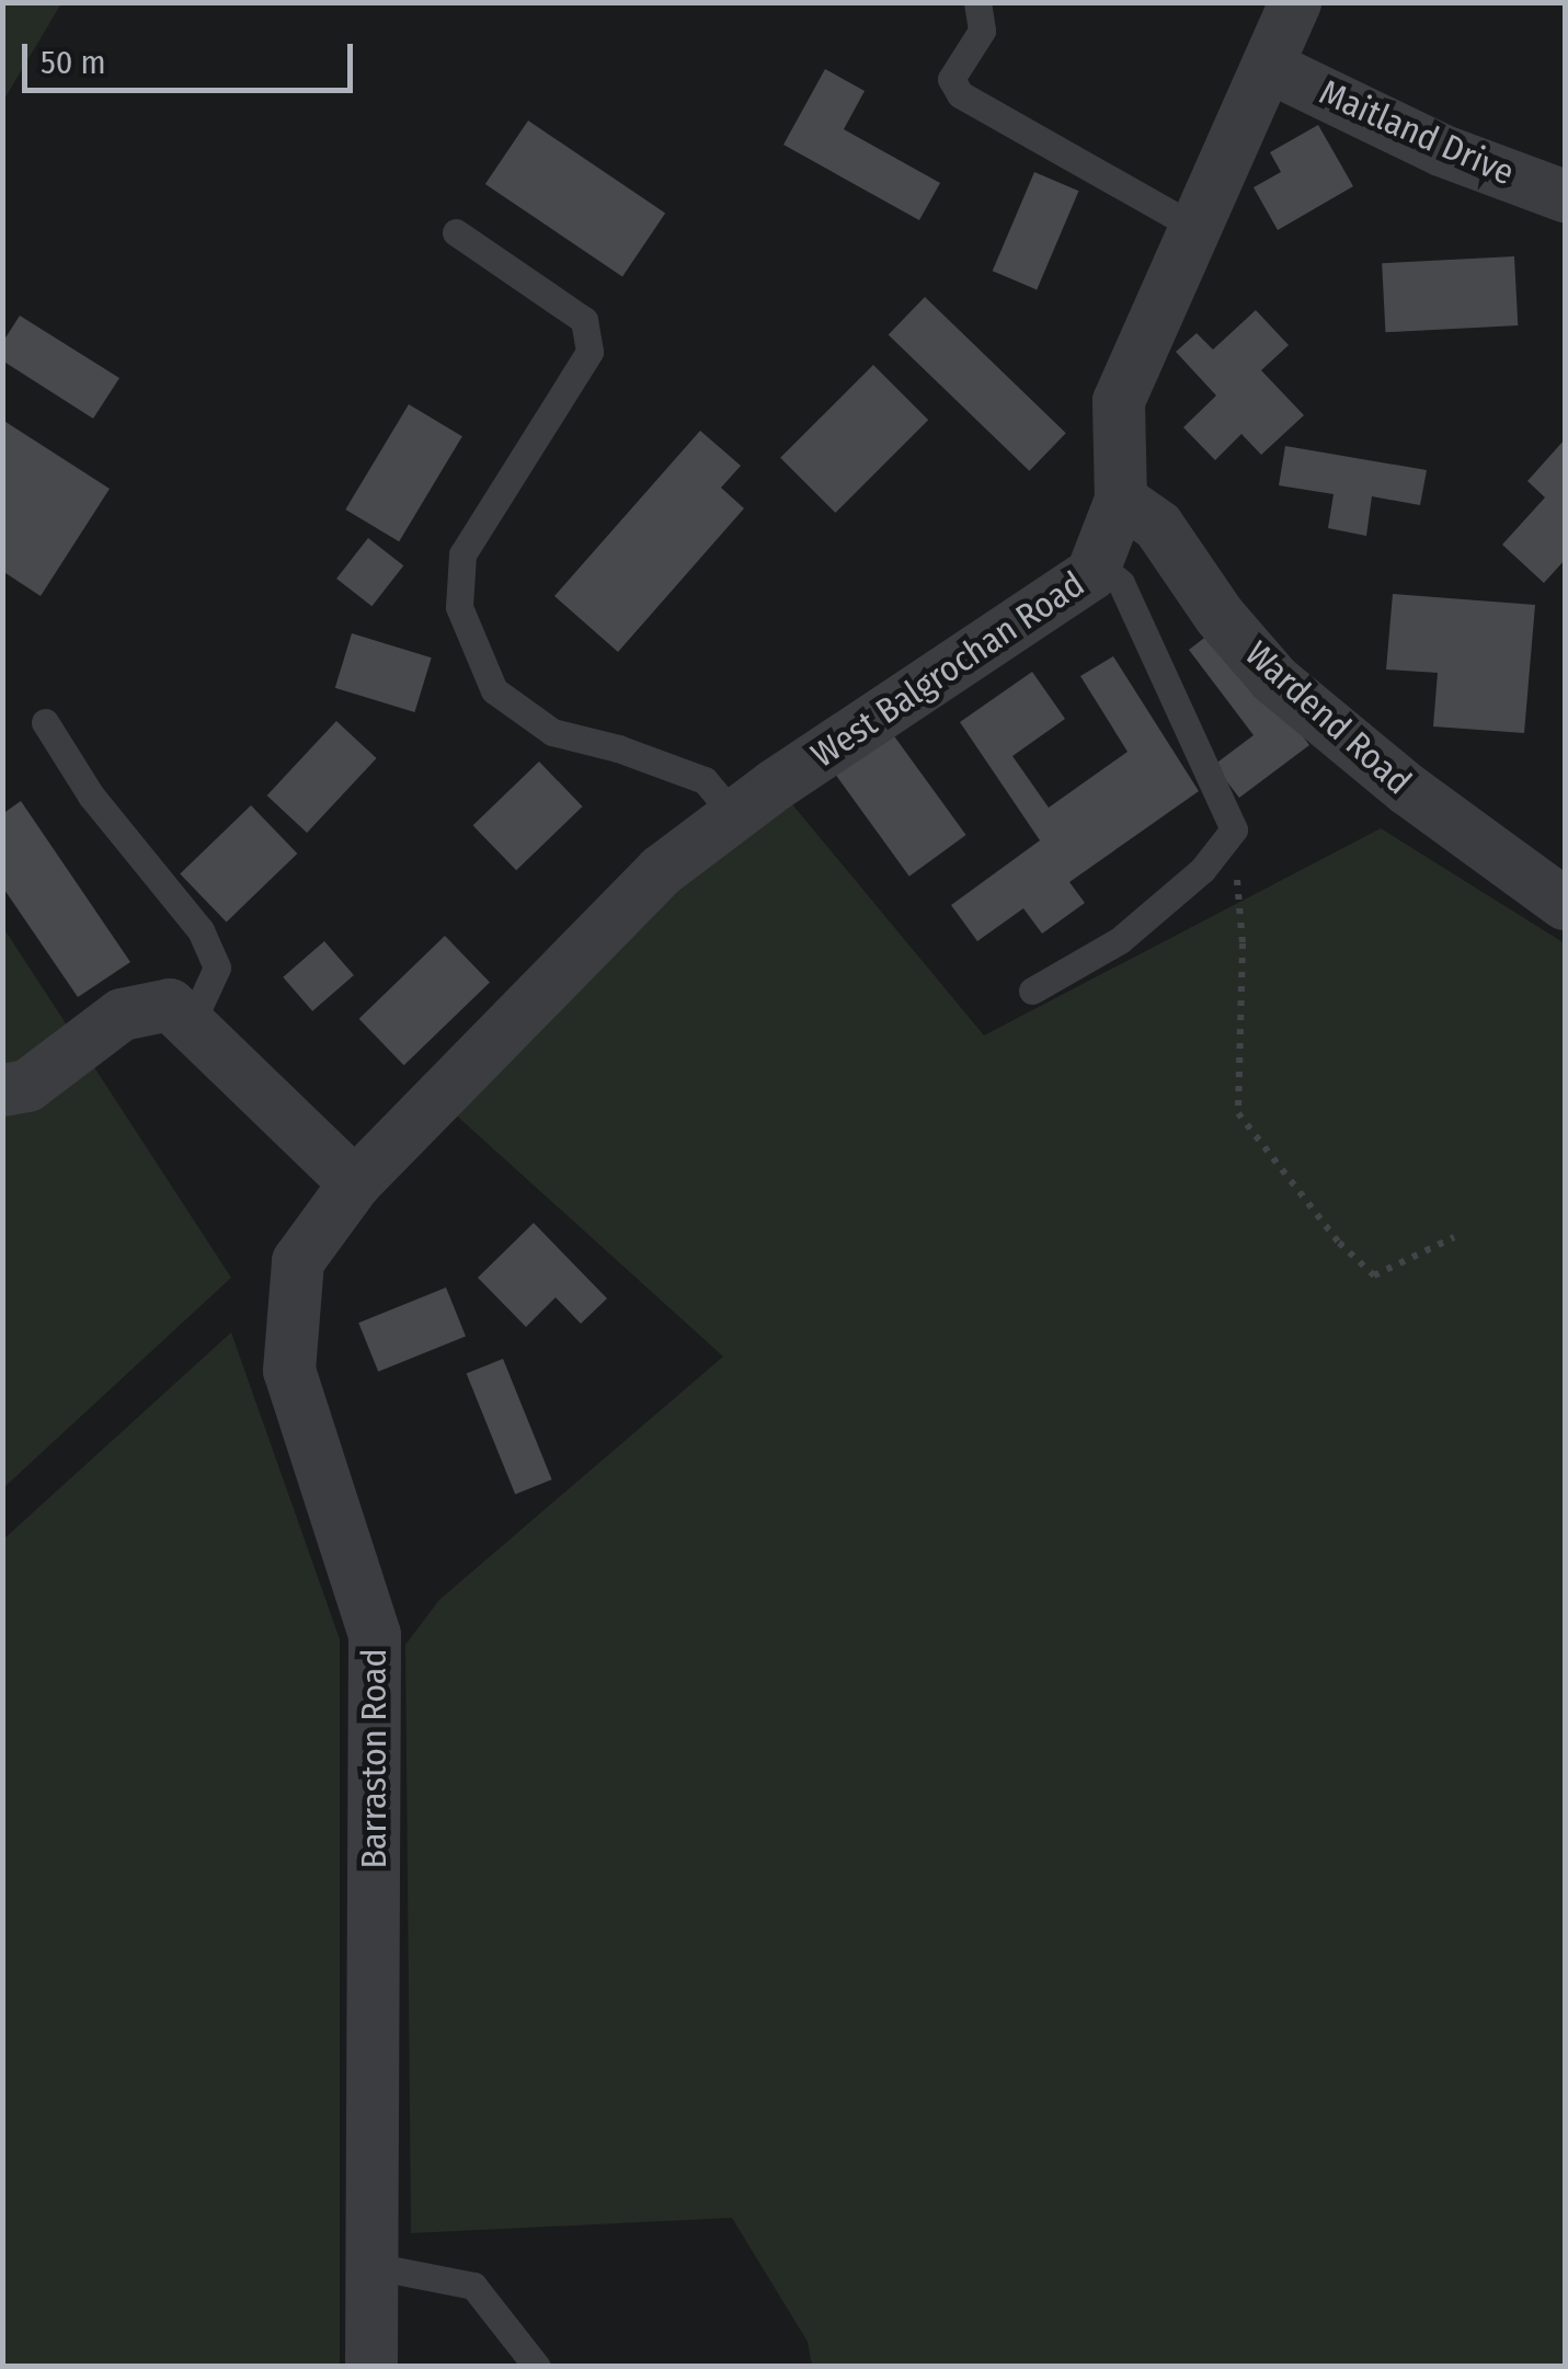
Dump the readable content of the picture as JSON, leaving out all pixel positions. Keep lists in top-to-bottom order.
{
  "streets": {
    "street": [
      "Maitland Drive",
      "West Balgrochan Road",
      "Wardend Road",
      "Barraston Road"
    ]
  },
  "crossings": [
    ["Maitland Drive", "West Balgrochan Road"],
    ["West Balgrochan Road", "Wardend Road"],
    ["West Balgrochan Road", "Barraston Road"]
  ],
  "scale_bar": "50 m"
}
